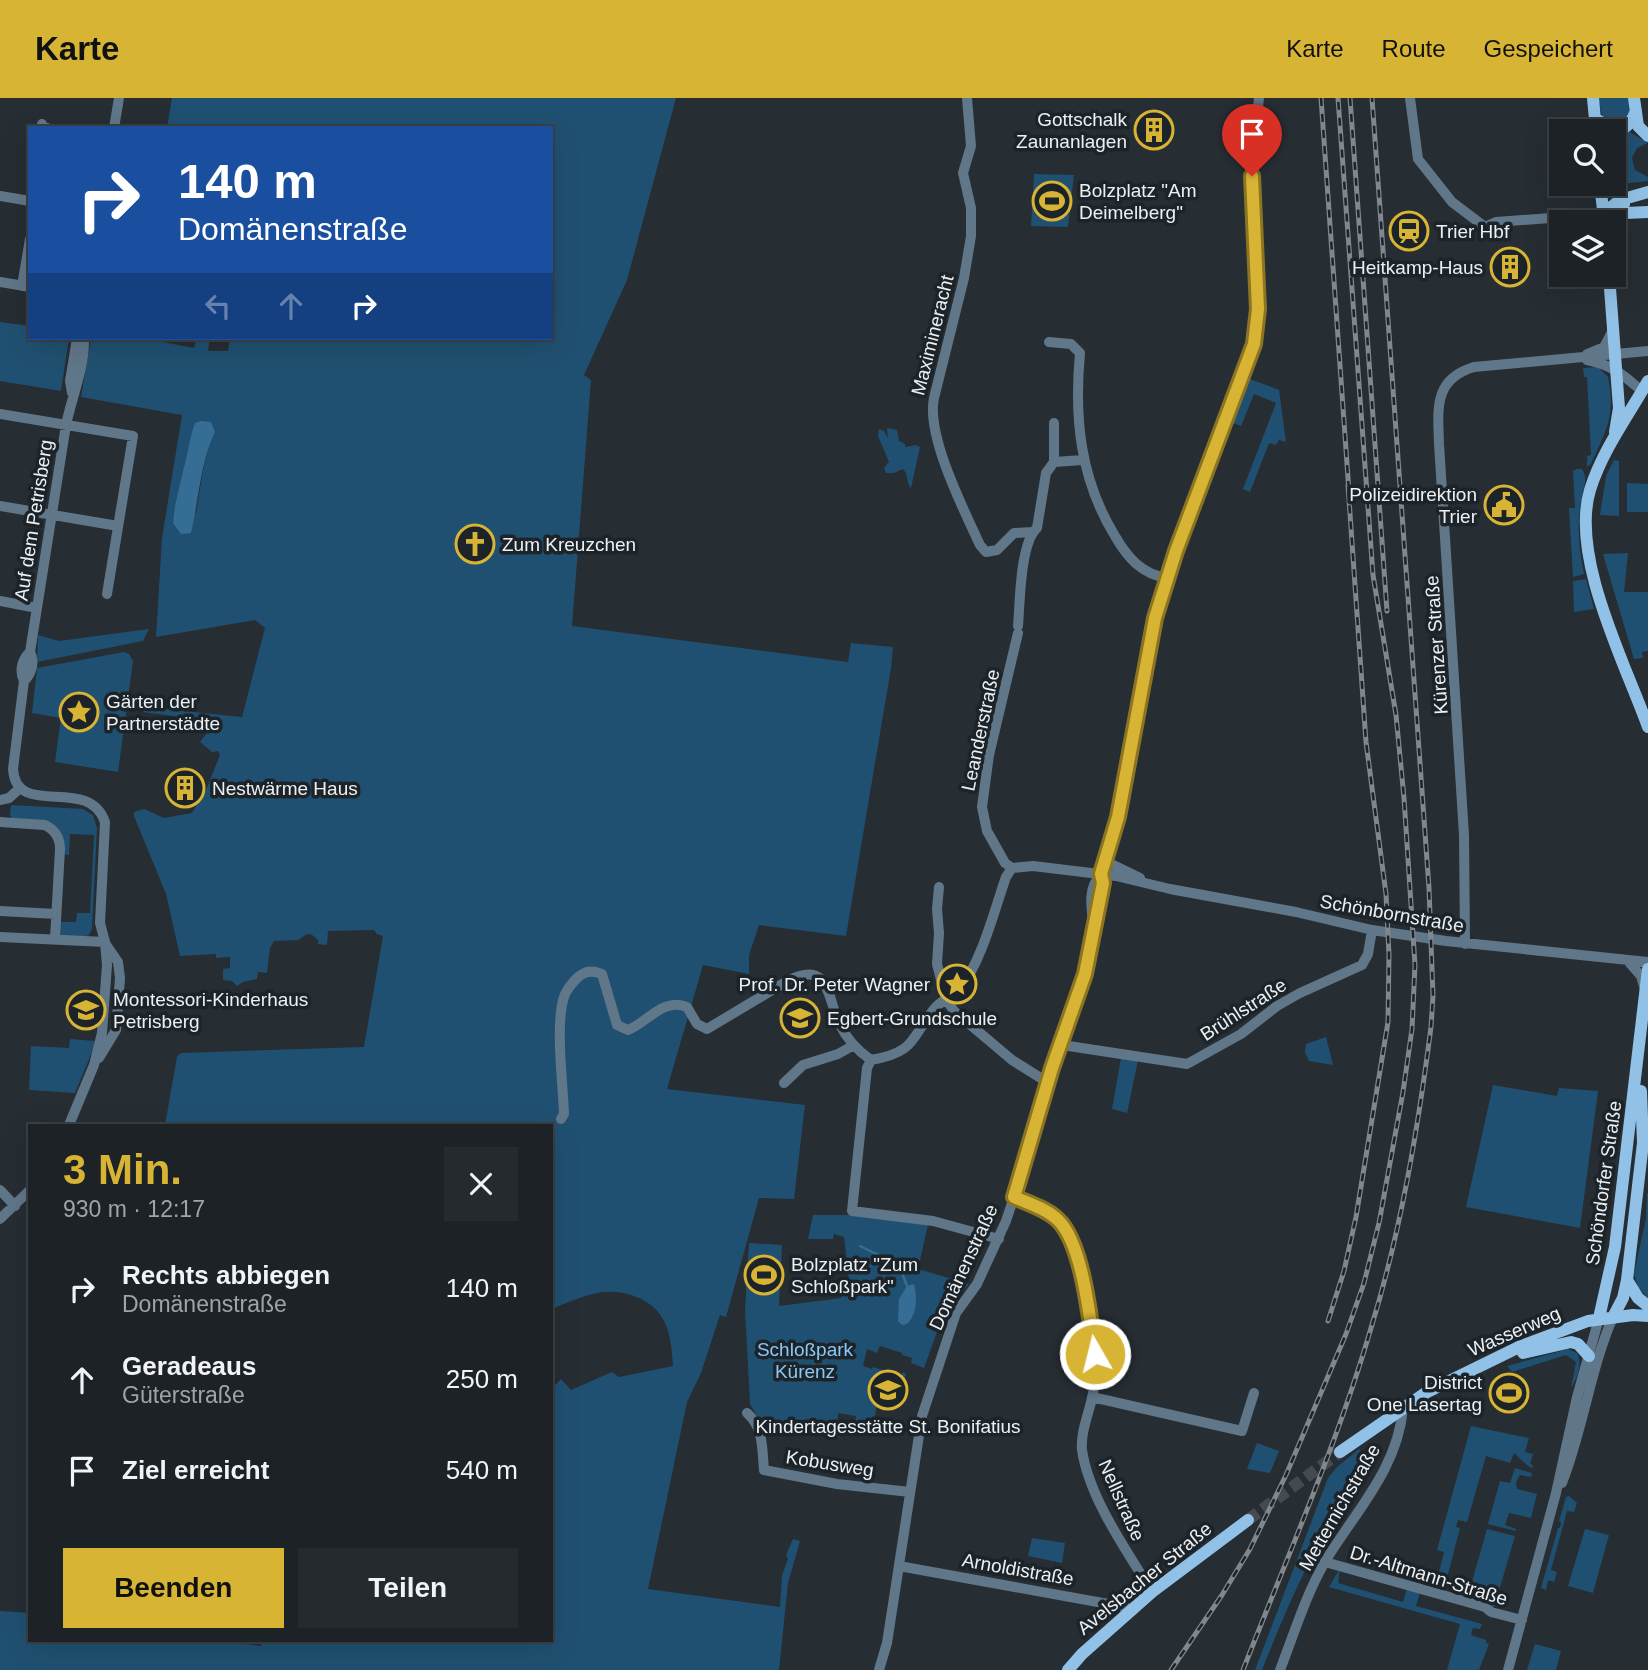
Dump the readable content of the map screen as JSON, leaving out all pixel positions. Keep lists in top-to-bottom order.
{
  "streets": {
    "main road": ["Schöndorfer Straße", "Wasserweg", "Avelsbacher Straße"],
    "street": [
      "Maximineracht",
      "Auf dem Petrisberg",
      "Kürenzer Straße",
      "Leanderstraße",
      "Schönbornstraße",
      "Brühlstraße",
      "Domänenstraße",
      "Kobusweg",
      "Nellstraße",
      "Metternichstraße",
      "Arnoldistraße",
      "Dr.-Altmann-Straße"
    ]
  },
  "crossings": [
    ["Maximineracht", "Leanderstraße"],
    ["Kürenzer Straße", "Schönbornstraße"],
    ["Leanderstraße", "Schönbornstraße"],
    ["Schönbornstraße", "Brühlstraße"],
    ["Schönbornstraße", "Domänenstraße"],
    ["Brühlstraße", "Domänenstraße"],
    ["Schöndorfer Straße", "Wasserweg"],
    ["Domänenstraße", "Kobusweg"],
    ["Domänenstraße", "Nellstraße"],
    ["Domänenstraße", "Arnoldistraße"],
    ["Wasserweg", "Metternichstraße"],
    ["Nellstraße", "Avelsbacher Straße"],
    ["Metternichstraße", "Dr.-Altmann-Straße"],
    ["Arnoldistraße", "Avelsbacher Straße"]
  ],
  "parks": ["Schloßpark Kürenz"],
  "places": {
    "building": ["Gottschalk Zaunanlagen", "Heitkamp-Haus", "Nestwärme Haus"],
    "sports": ["Bolzplatz \"Am Deimelberg\"", "Bolzplatz \"Zum Schloßpark\"", "District One Lasertag"],
    "station": ["Trier Hbf"],
    "public building": ["Polizeidirektion Trier"],
    "church": ["Zum Kreuzchen"],
    "place": ["Gärten der Partnerstädte", "Prof. Dr. Peter Wagner"],
    "school or university": ["Montessori-Kinderhaus Petrisberg", "Egbert-Grundschule", "Kindertagesstätte St. Bonifatius"]
  },
  "page": {
    "header": "Karte",
    "nav": ["Karte", "Route", "Gespeichert"],
    "turn": ["140 m", "Domänenstraße"],
    "heading": ["3 Min.", "930 m · 12:17"],
    "list": [
      {
        "name": "Rechts abbiegen",
        "note": "Domänenstraße",
        "value": "140 m"
      },
      {
        "name": "Geradeaus",
        "note": "Güterstraße",
        "value": "250 m"
      },
      {
        "name": "Ziel erreicht",
        "value": "540 m"
      }
    ],
    "buttons": ["Beenden", "Teilen"]
  }
}
